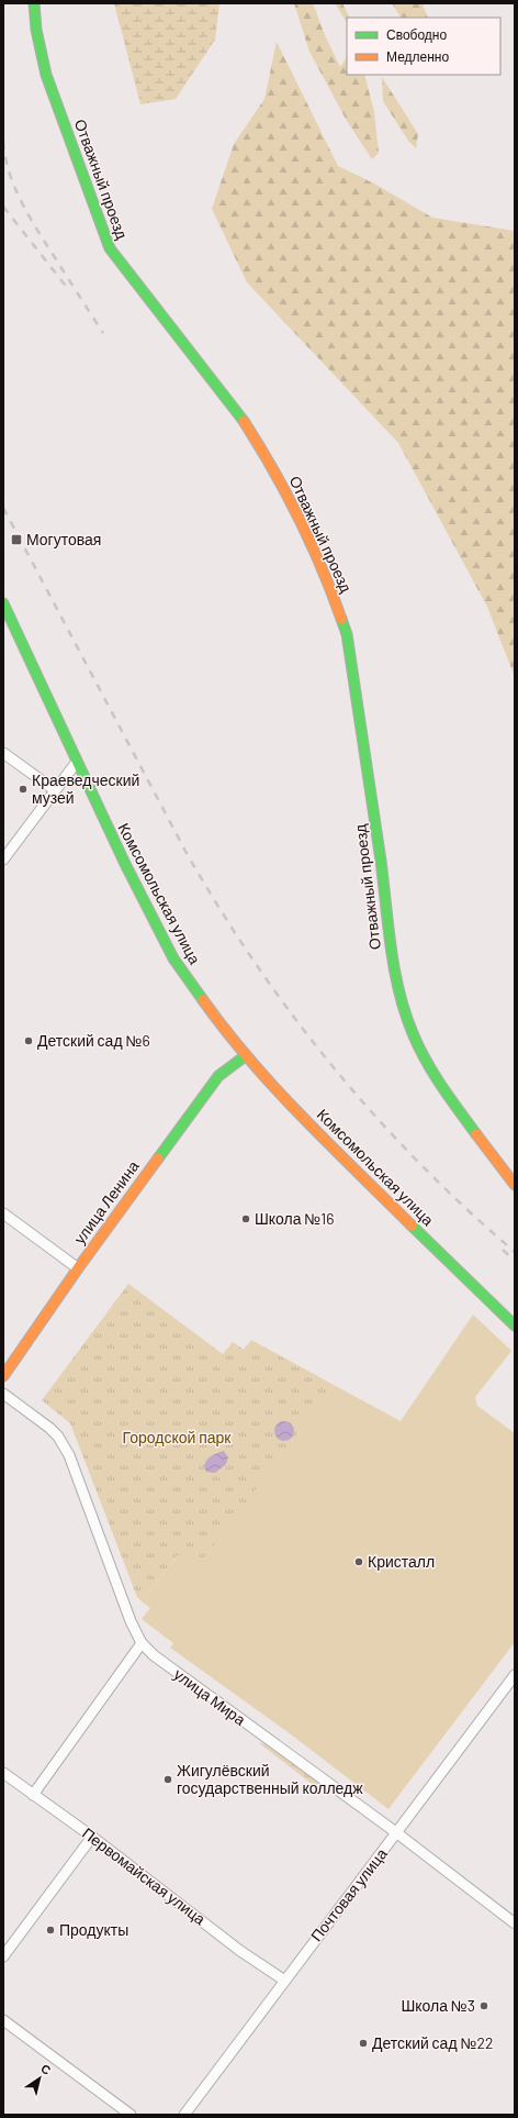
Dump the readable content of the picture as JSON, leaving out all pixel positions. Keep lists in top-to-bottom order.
{
  "streets": {
    "street": [
      "Отважный проезд",
      "Комсомольская улица",
      "улица Ленина",
      "улица Мира",
      "Первомайская улица",
      "Почтовая улица"
    ]
  },
  "crossings": [
    ["Комсомольская улица", "улица Ленина"],
    ["улица Мира", "Почтовая улица"],
    ["Первомайская улица", "Почтовая улица"]
  ],
  "parks": ["Городской парк"],
  "places": {
    "transit": ["Могутовая"],
    "other": [
      "Краеведческий музей",
      "Детский сад №6",
      "Школа №16",
      "Кристалл",
      "Жигулёвский государственный колледж",
      "Продукты",
      "Школа №3",
      "Детский сад №22"
    ]
  },
  "legend": ["Свободно", "Медленно"],
  "north": "top right"
}
